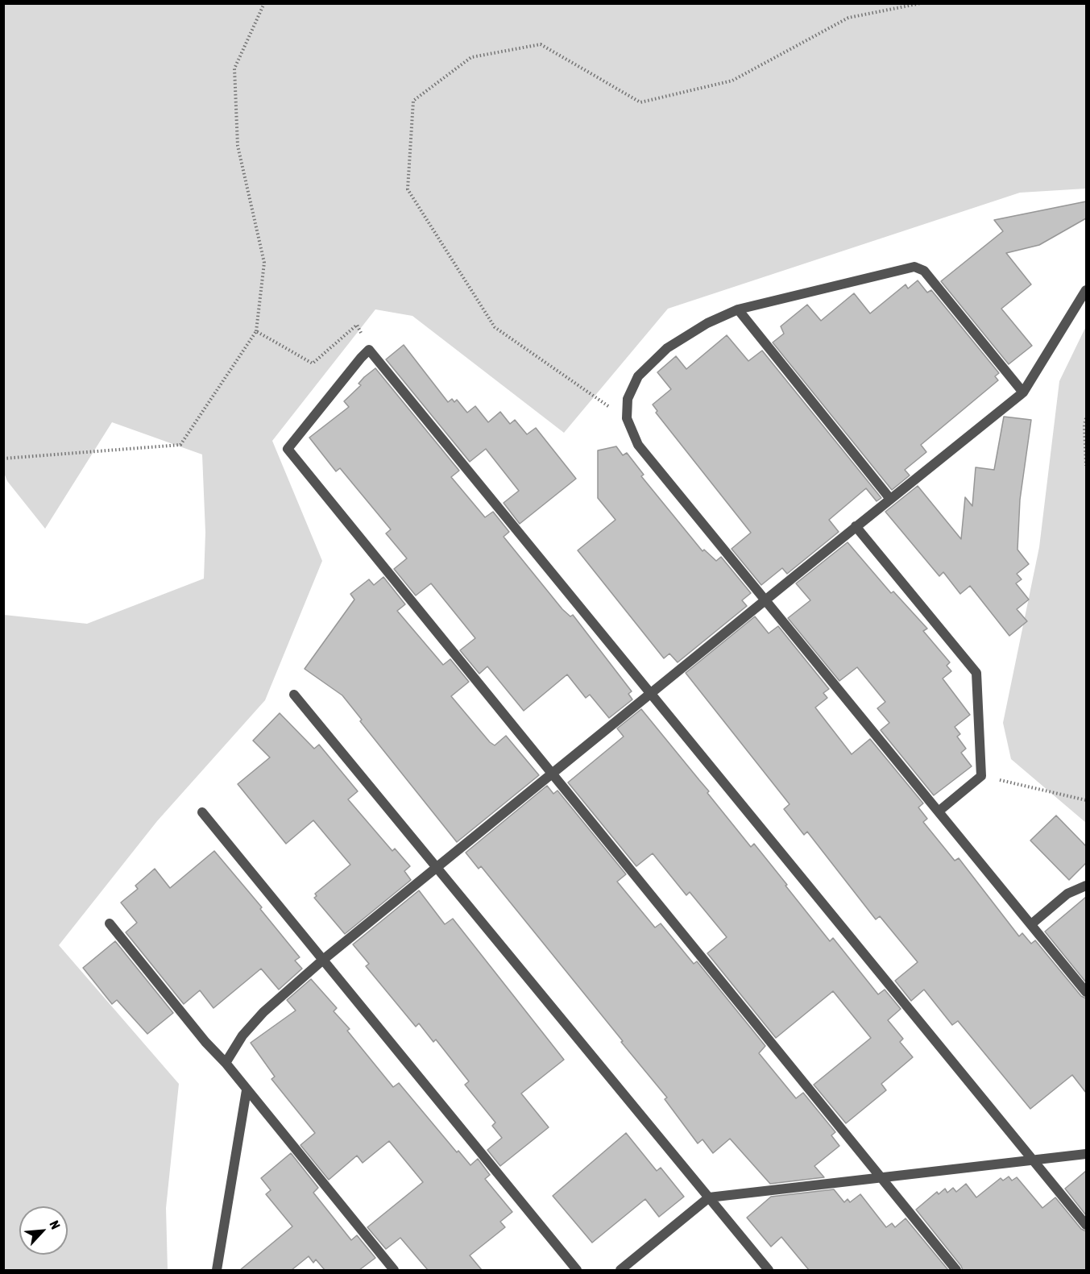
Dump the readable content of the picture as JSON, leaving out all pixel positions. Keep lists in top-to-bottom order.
{
  "north": "top right"
}
